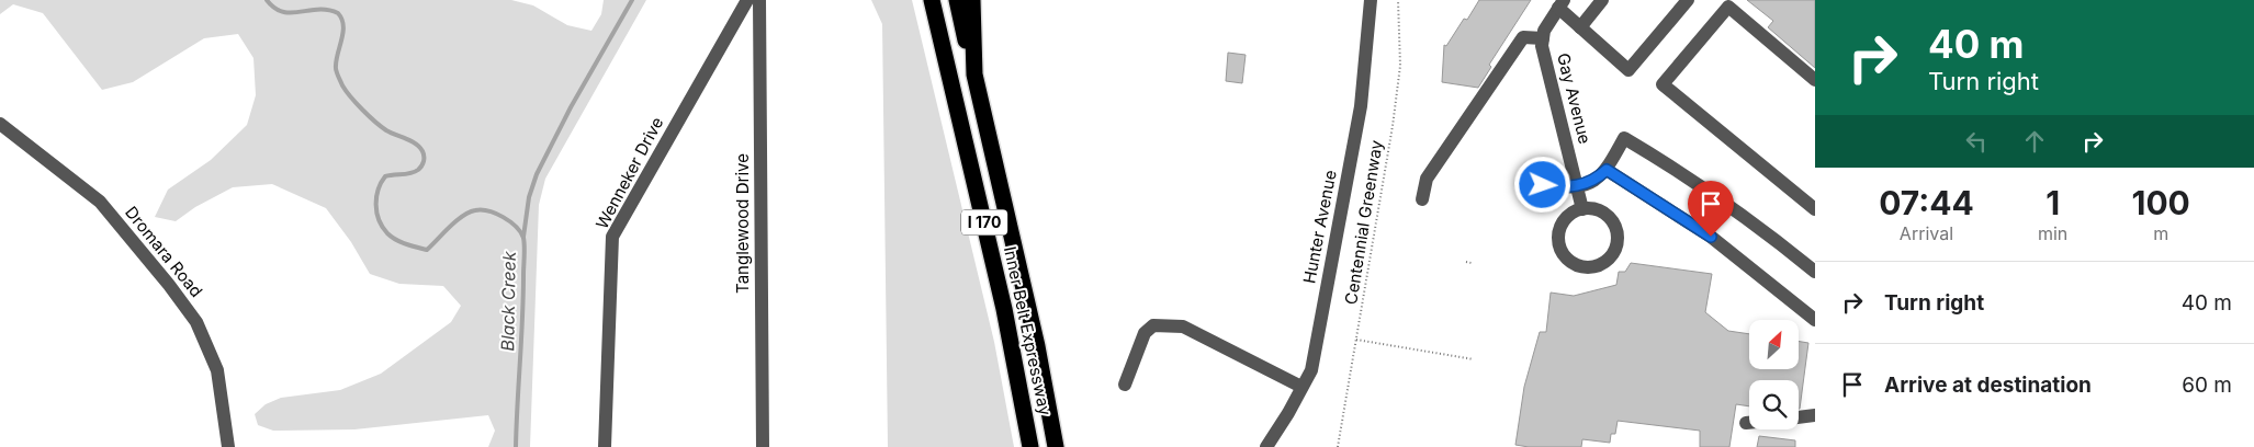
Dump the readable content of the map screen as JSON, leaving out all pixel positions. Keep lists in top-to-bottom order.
{
  "streets": {
    "highway": ["I 170", "Inner Belt Expressway"],
    "street": [
      "Gay Avenue",
      "Wenneker Drive",
      "Tanglewood Drive",
      "Hunter Avenue",
      "Dromara Road"
    ],
    "path": ["Centennial Greenway"]
  },
  "crossings": [
    ["I 170", "Inner Belt Expressway"]
  ],
  "water": ["Black Creek"],
  "north": "top right",
  "page": {
    "turn": ["40 m", "Turn right"],
    "eta": [
      "07:44",
      "Arrival",
      "1",
      "min",
      "100",
      "m"
    ],
    "list": [
      {
        "name": "Turn right",
        "value": "40 m"
      },
      {
        "name": "Arrive at destination",
        "value": "60 m"
      }
    ]
  }
}
